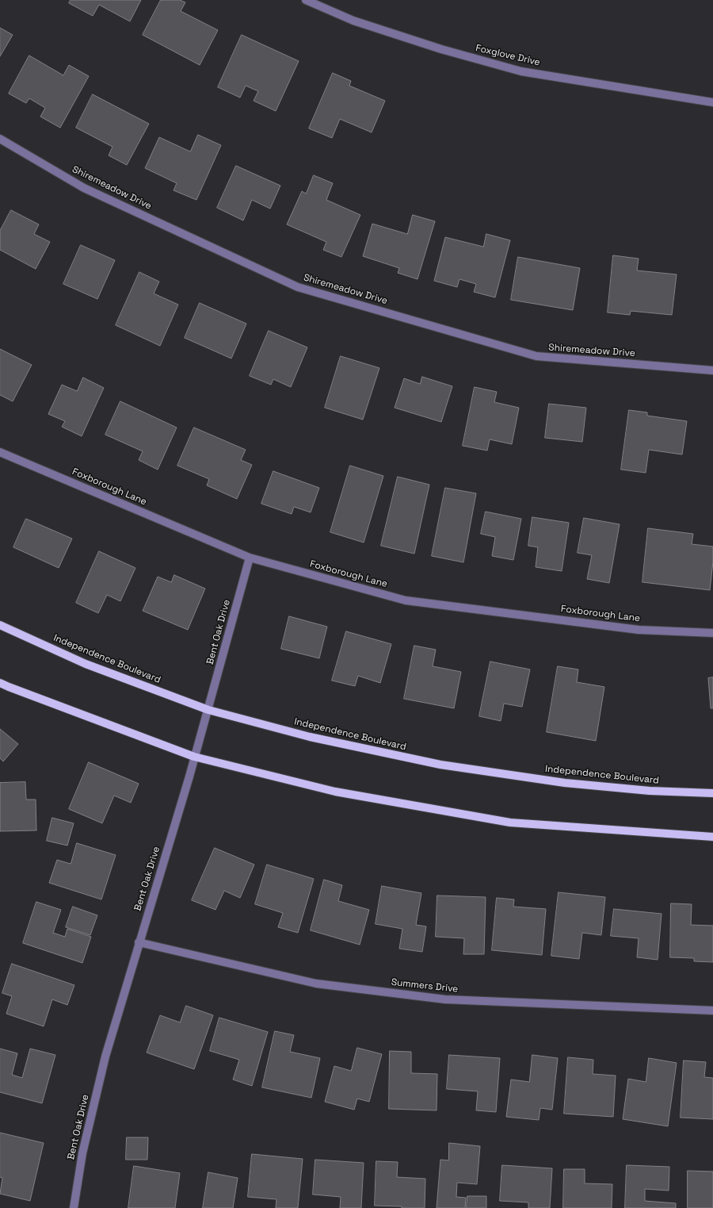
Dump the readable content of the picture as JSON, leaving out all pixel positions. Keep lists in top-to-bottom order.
{
  "streets": {
    "main road": ["Independence Boulevard"],
    "street": [
      "Foxglove Drive",
      "Shiremeadow Drive",
      "Foxborough Lane",
      "Bent Oak Drive",
      "Summers Drive"
    ]
  },
  "crossings": [
    ["Foxborough Lane", "Bent Oak Drive"],
    ["Bent Oak Drive", "Independence Boulevard"],
    ["Bent Oak Drive", "Summers Drive"]
  ]
}
